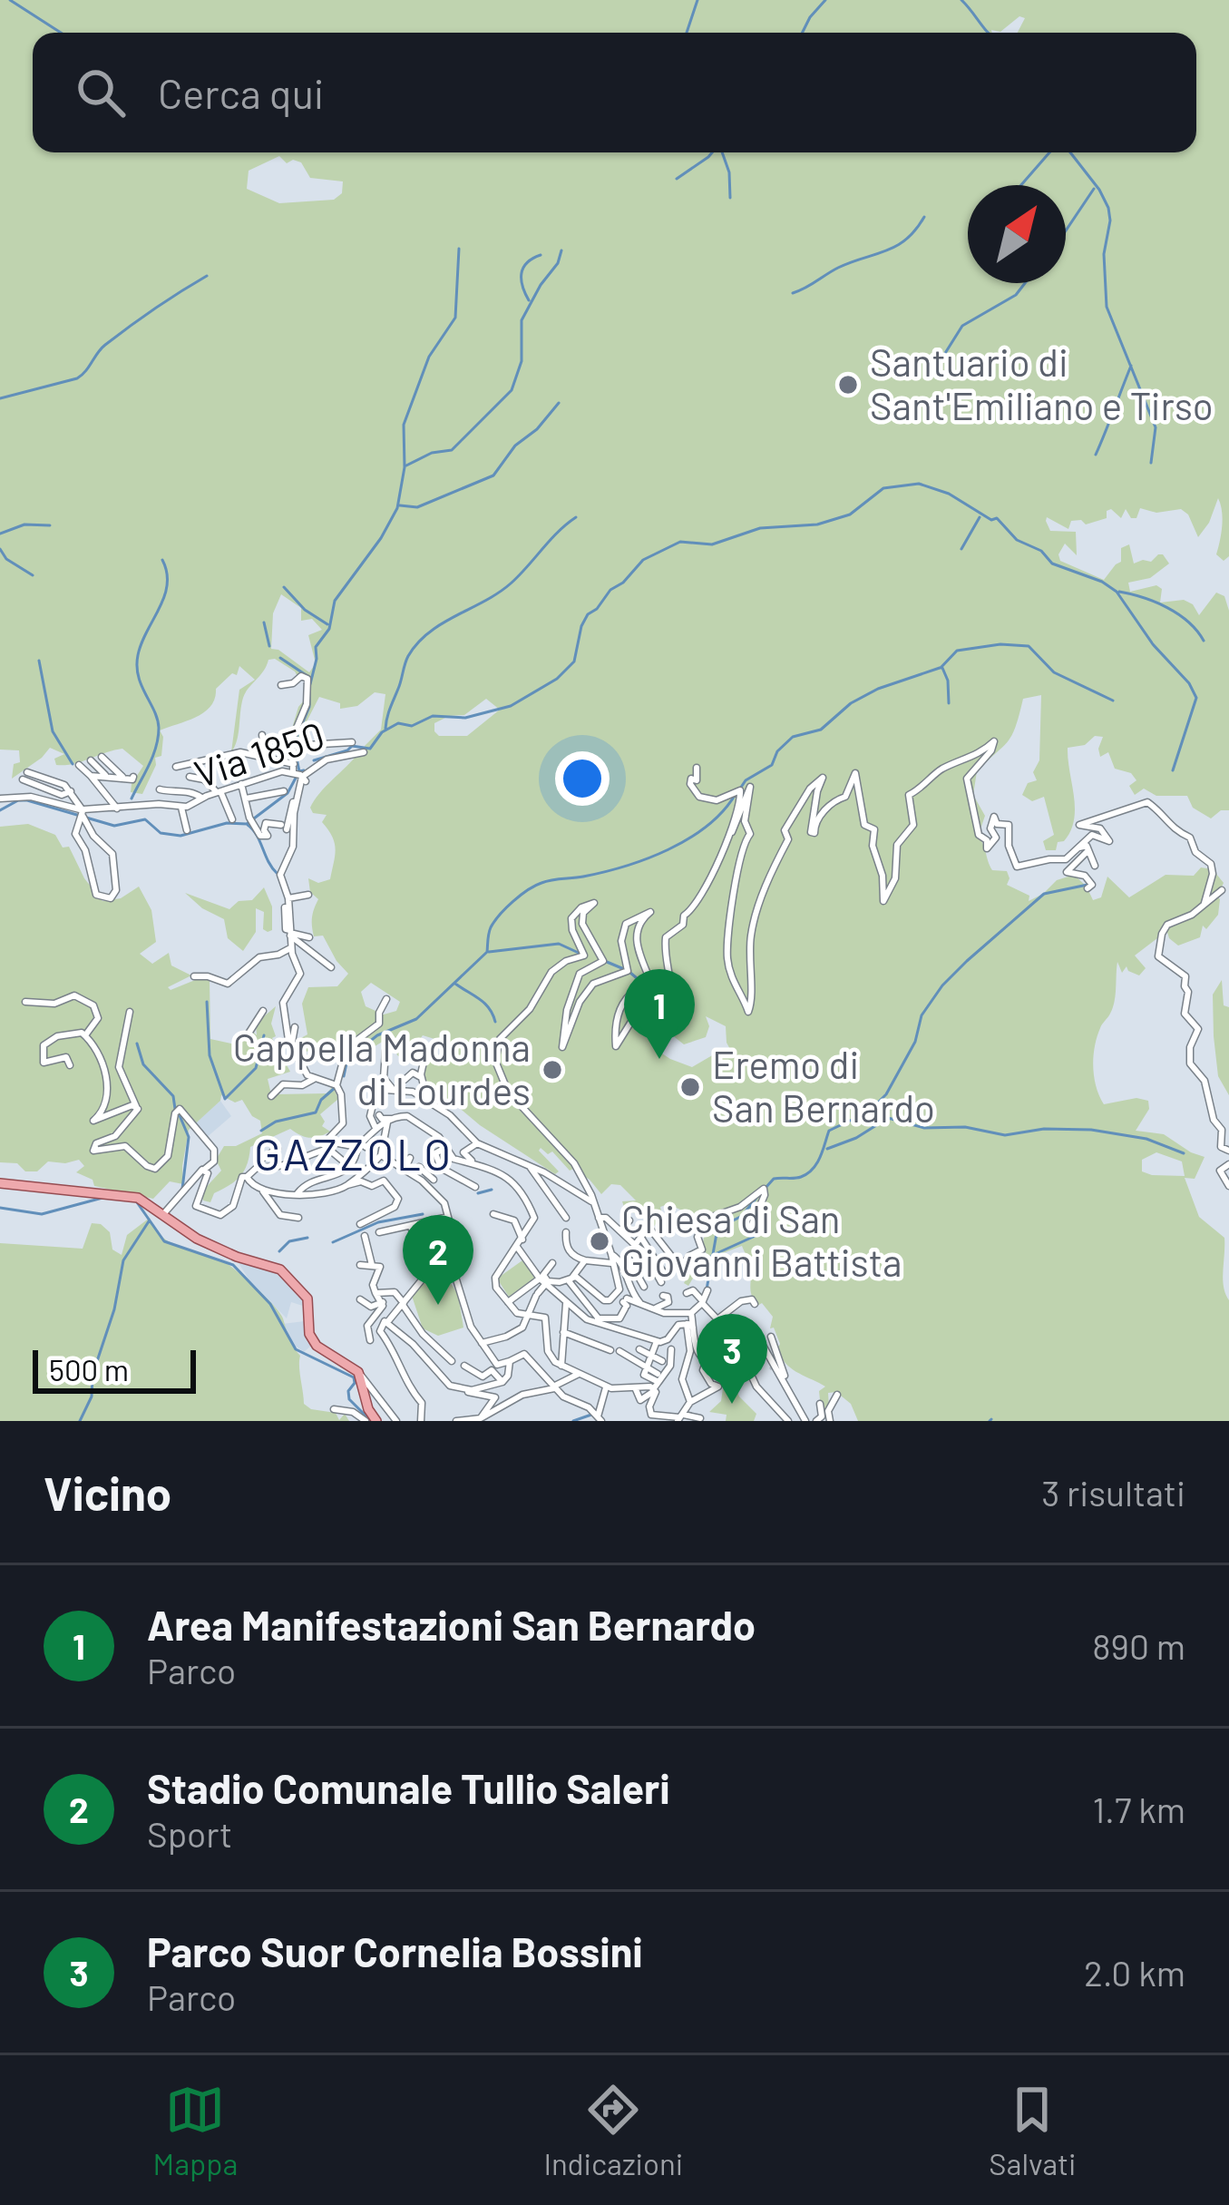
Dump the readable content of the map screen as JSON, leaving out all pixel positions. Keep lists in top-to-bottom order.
{
  "streets": {
    "street": ["Via 1850"]
  },
  "districts": ["GAZZOLO"],
  "places": [
    "Santuario di Sant'Emiliano e Tirso",
    "Cappella Madonna di Lourdes",
    "Eremo di San Bernardo",
    "Chiesa di San Giovanni Battista"
  ],
  "scale_bar": "500 m",
  "north": "top right",
  "page": {
    "search": "Cerca qui",
    "pins": ["1", "2", "3"],
    "scale": "500 m",
    "heading": ["Vicino", "3 risultati"],
    "list": [
      {
        "mark": "1",
        "name": "Area Manifestazioni San Bernardo",
        "note": "Parco",
        "value": "890 m"
      },
      {
        "mark": "2",
        "name": "Stadio Comunale Tullio Saleri",
        "note": "Sport",
        "value": "1.7 km"
      },
      {
        "mark": "3",
        "name": "Parco Suor Cornelia Bossini",
        "note": "Parco",
        "value": "2.0 km"
      }
    ],
    "nav": ["Mappa", "Indicazioni", "Salvati"]
  }
}
